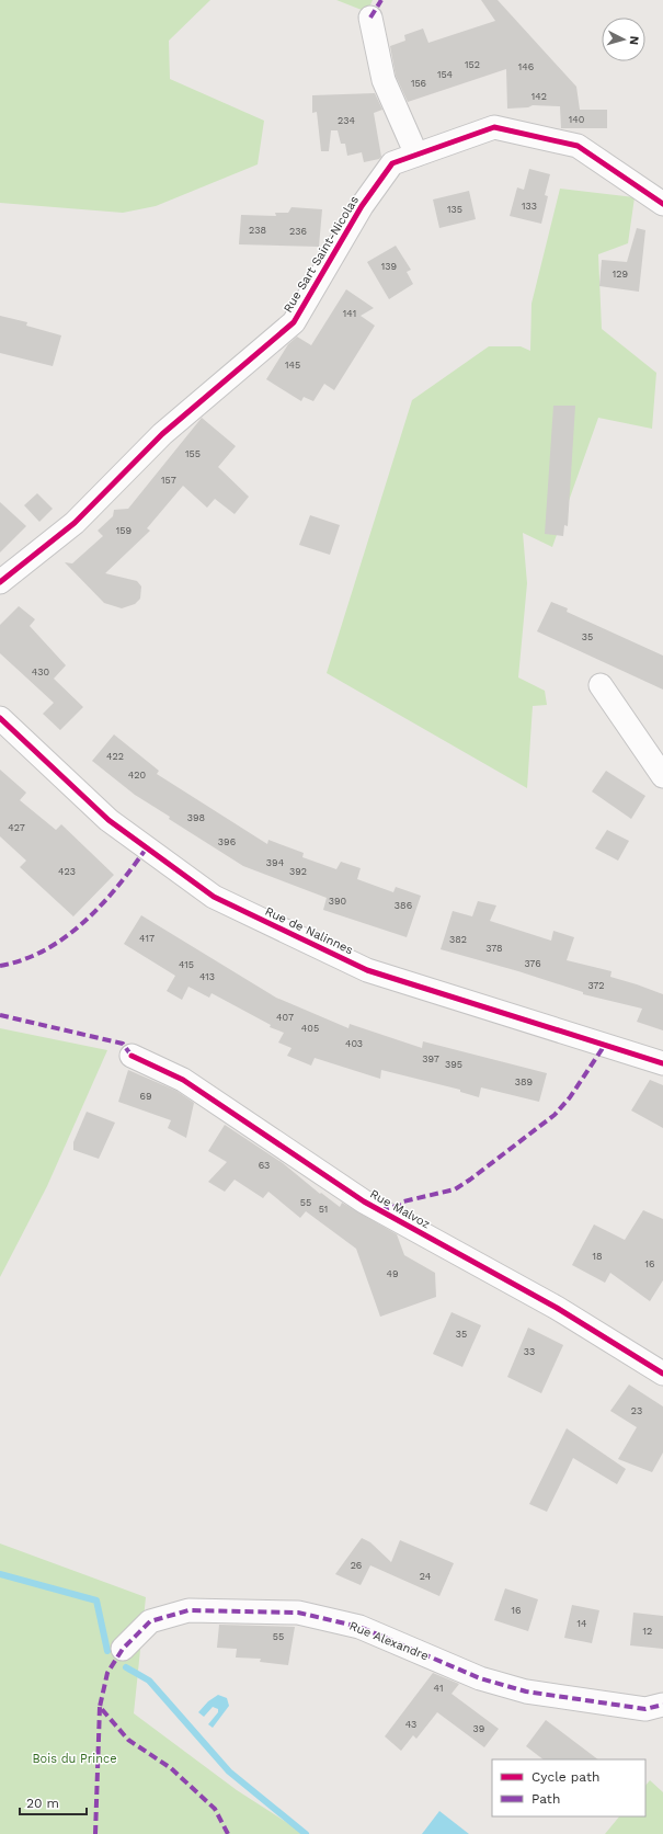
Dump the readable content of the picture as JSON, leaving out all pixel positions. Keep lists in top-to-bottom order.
{
  "streets": {
    "street": [
      "Rue Sart Saint-Nicolas",
      "Rue de Nalinnes",
      "Rue Malvoz",
      "Rue Alexandre"
    ]
  },
  "parks": ["Bois du Prince"],
  "house_numbers": [
    "152",
    "146",
    "154",
    "156",
    "142",
    "140",
    "234",
    "133",
    "135",
    "238",
    "236",
    "139",
    "129",
    "141",
    "145",
    "155",
    "157",
    "159",
    "35",
    "430",
    "422",
    "420",
    "398",
    "427",
    "396",
    "394",
    "423",
    "392",
    "390",
    "386",
    "417",
    "382",
    "378",
    "376",
    "415",
    "413",
    "372",
    "407",
    "405",
    "403",
    "397",
    "395",
    "389",
    "69",
    "63",
    "55",
    "51",
    "18",
    "16",
    "49",
    "35",
    "33",
    "23",
    "26",
    "24",
    "16",
    "14",
    "12",
    "55",
    "41",
    "43",
    "39"
  ],
  "legend": ["Cycle path", "Path"],
  "scale_bar": "20 m",
  "north": "right"
}
